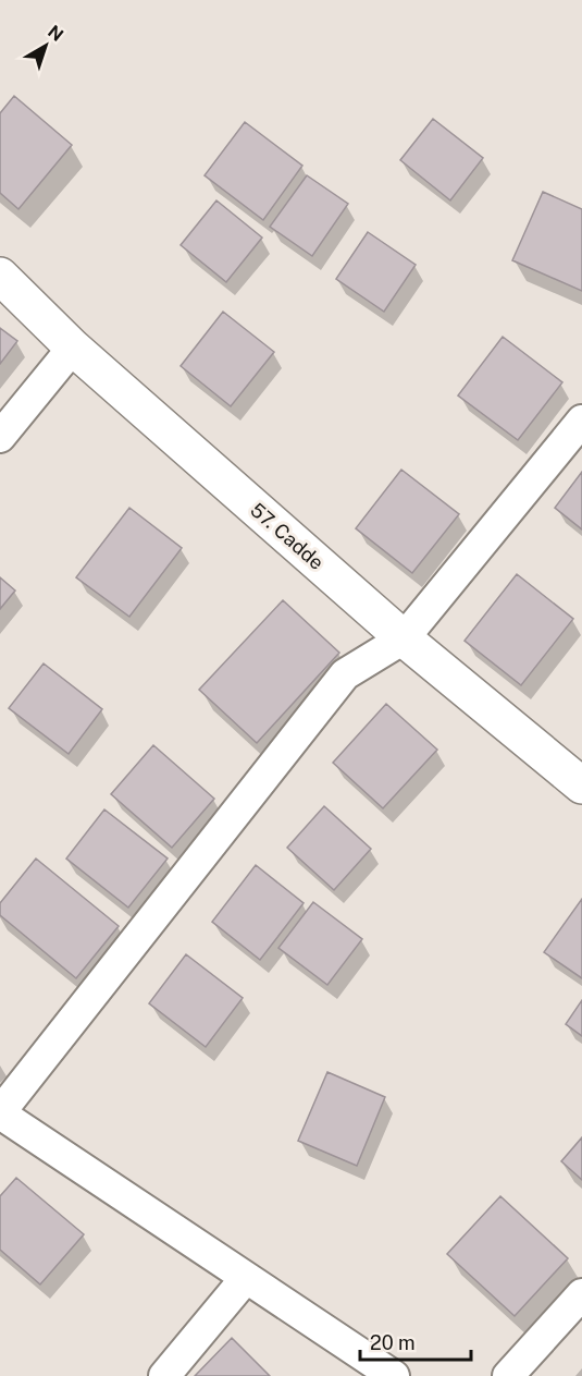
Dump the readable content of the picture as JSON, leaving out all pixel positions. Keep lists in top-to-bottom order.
{
  "streets": {
    "street": ["57. Cadde"]
  },
  "scale_bar": "20 m",
  "north": "top right"
}
